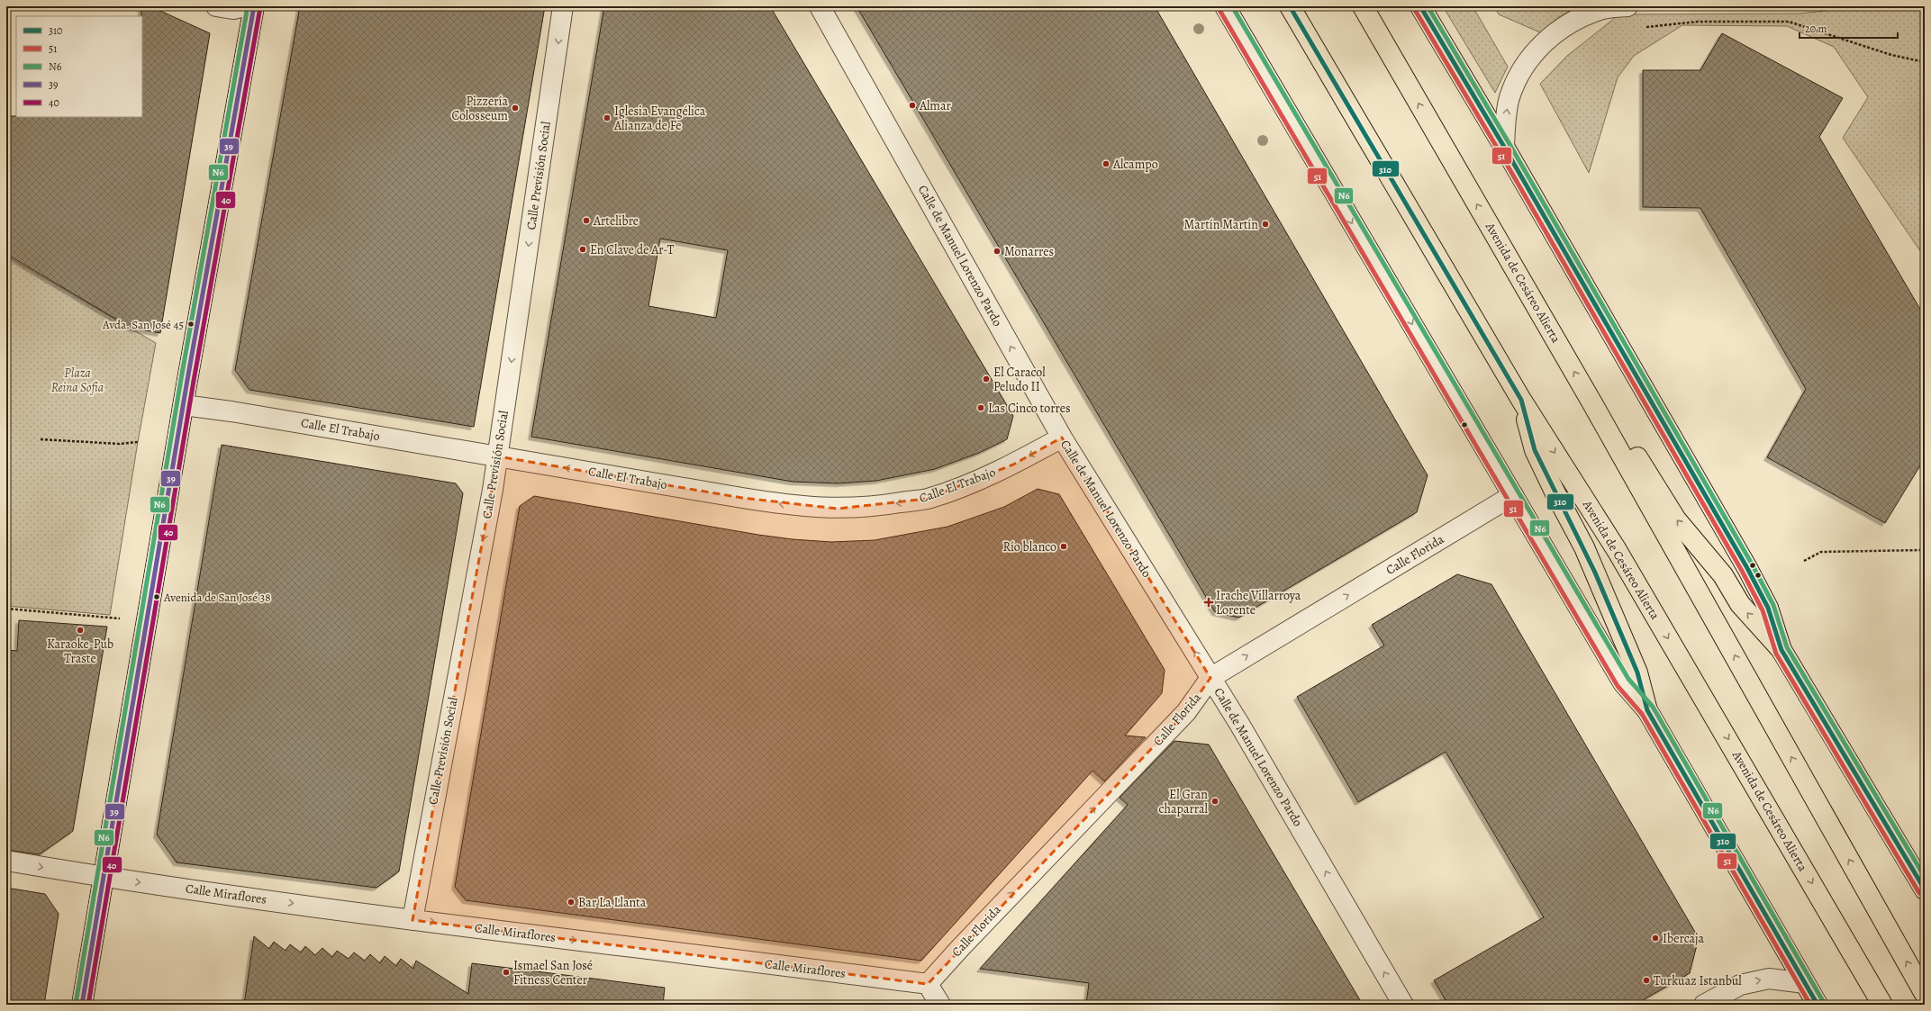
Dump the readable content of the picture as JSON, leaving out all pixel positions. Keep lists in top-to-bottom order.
{
  "streets": {
    "main road": ["Avenida de Cesáreo Alierta"],
    "street": [
      "Calle Previsión Social",
      "Calle de Manuel Lorenzo Pardo",
      "Calle El Trabajo",
      "Calle Florida",
      "Calle Miraflores"
    ]
  },
  "crossings": [
    ["Calle Previsión Social", "Calle El Trabajo"],
    ["Calle Previsión Social", "Calle Miraflores"],
    ["Calle de Manuel Lorenzo Pardo", "Calle El Trabajo"],
    ["Calle de Manuel Lorenzo Pardo", "Calle Florida"],
    ["Calle Florida", "Calle Miraflores"]
  ],
  "one_way": [
    "Calle Previsión Social",
    "Calle de Manuel Lorenzo Pardo",
    "Calle El Trabajo",
    "Calle Florida",
    "Calle Miraflores"
  ],
  "parks": ["Plaza Reina Sofía"],
  "places": {
    "other": [
      "Almar",
      "Pizzería Colosseum",
      "Iglesia Evangélica Alianza de Fe",
      "Alcampo",
      "Artelibre",
      "Martín Martín",
      "En Clave de Ar-T",
      "Monarres",
      "Avda. San José 45",
      "El Caracol Peludo II",
      "Las Cinco torres",
      "Río blanco",
      "Avenida de San José 38",
      "Karaoke-Pub Traste",
      "El Gran chaparral",
      "Bar La Llanta",
      "Ibercaja",
      "Ismael San José Fitness Center",
      "Turkuaz Istanbul"
    ],
    "health": ["Irache Villarroya Lorente"]
  },
  "lines": [
    "transit line 310",
    "transit line N6",
    "transit line 39",
    "transit line 40",
    "transit line 51"
  ],
  "legend": [
    "310",
    "51",
    "N6",
    "39",
    "40"
  ],
  "scale_bar": "20 m"
}
